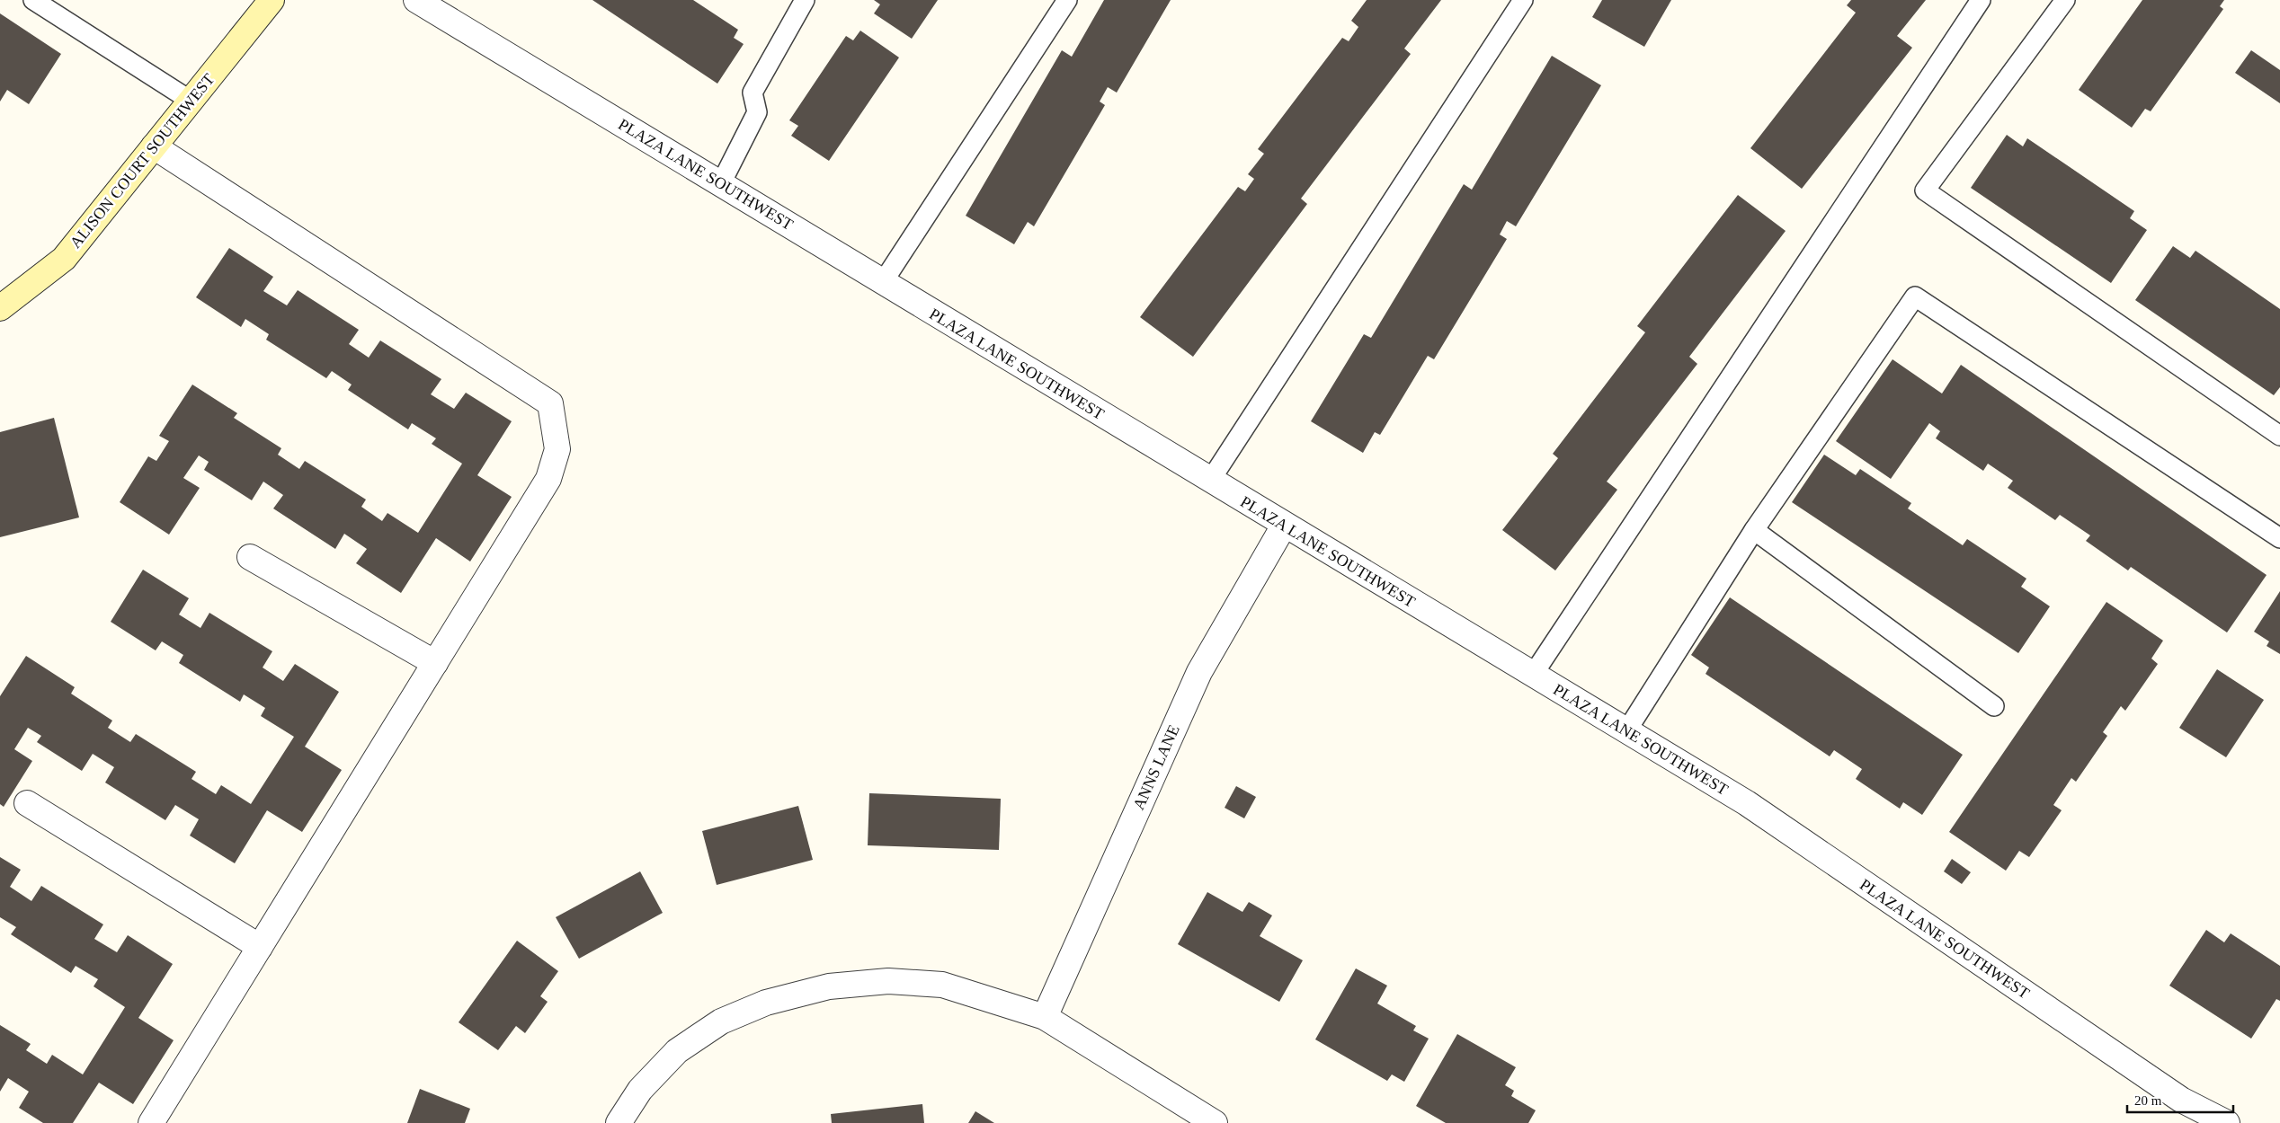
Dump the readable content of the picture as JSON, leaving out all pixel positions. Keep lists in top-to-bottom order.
{
  "streets": {
    "street": ["ALISON COURT SOUTHWEST", "PLAZA LANE SOUTHWEST", "ANNS LANE"]
  },
  "crossings": [
    ["PLAZA LANE SOUTHWEST", "ANNS LANE"]
  ],
  "scale_bar": "20 m"
}
